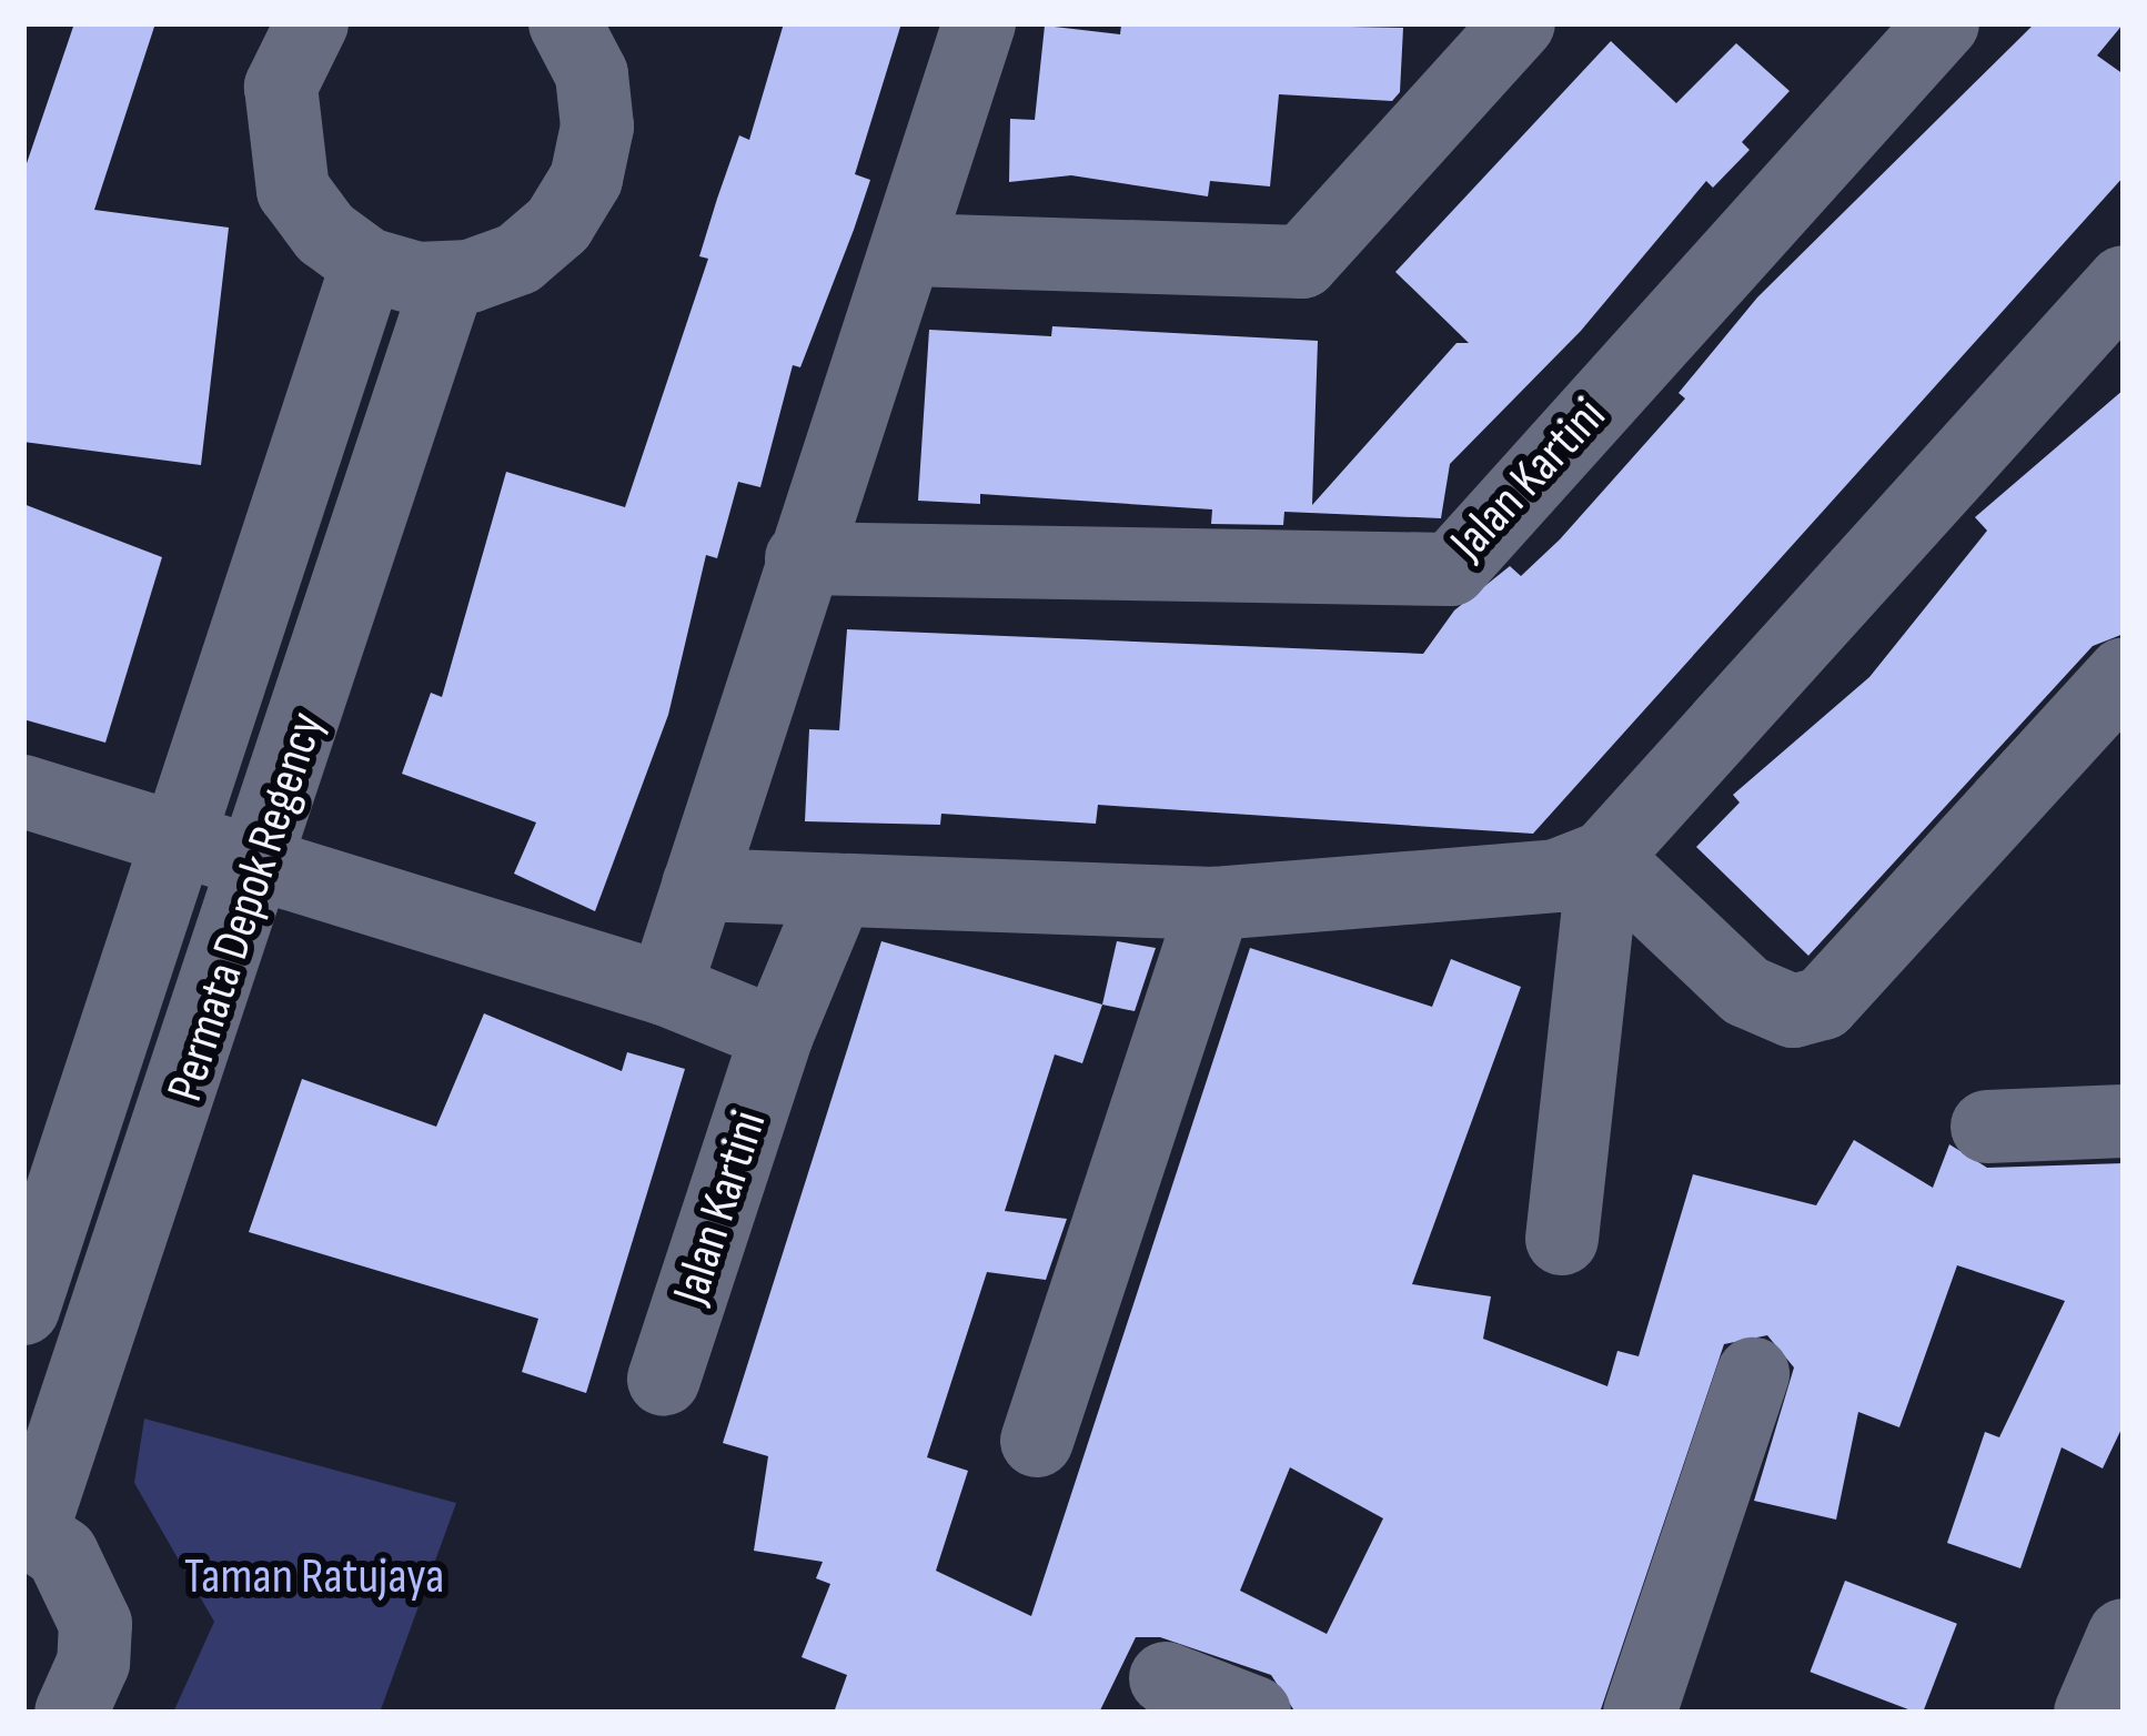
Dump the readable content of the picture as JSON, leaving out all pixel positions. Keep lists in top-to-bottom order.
{
  "streets": {
    "street": ["Jalan Kartini", "Permata Depok Regency"]
  },
  "parks": ["Taman Ratujaya"]
}
